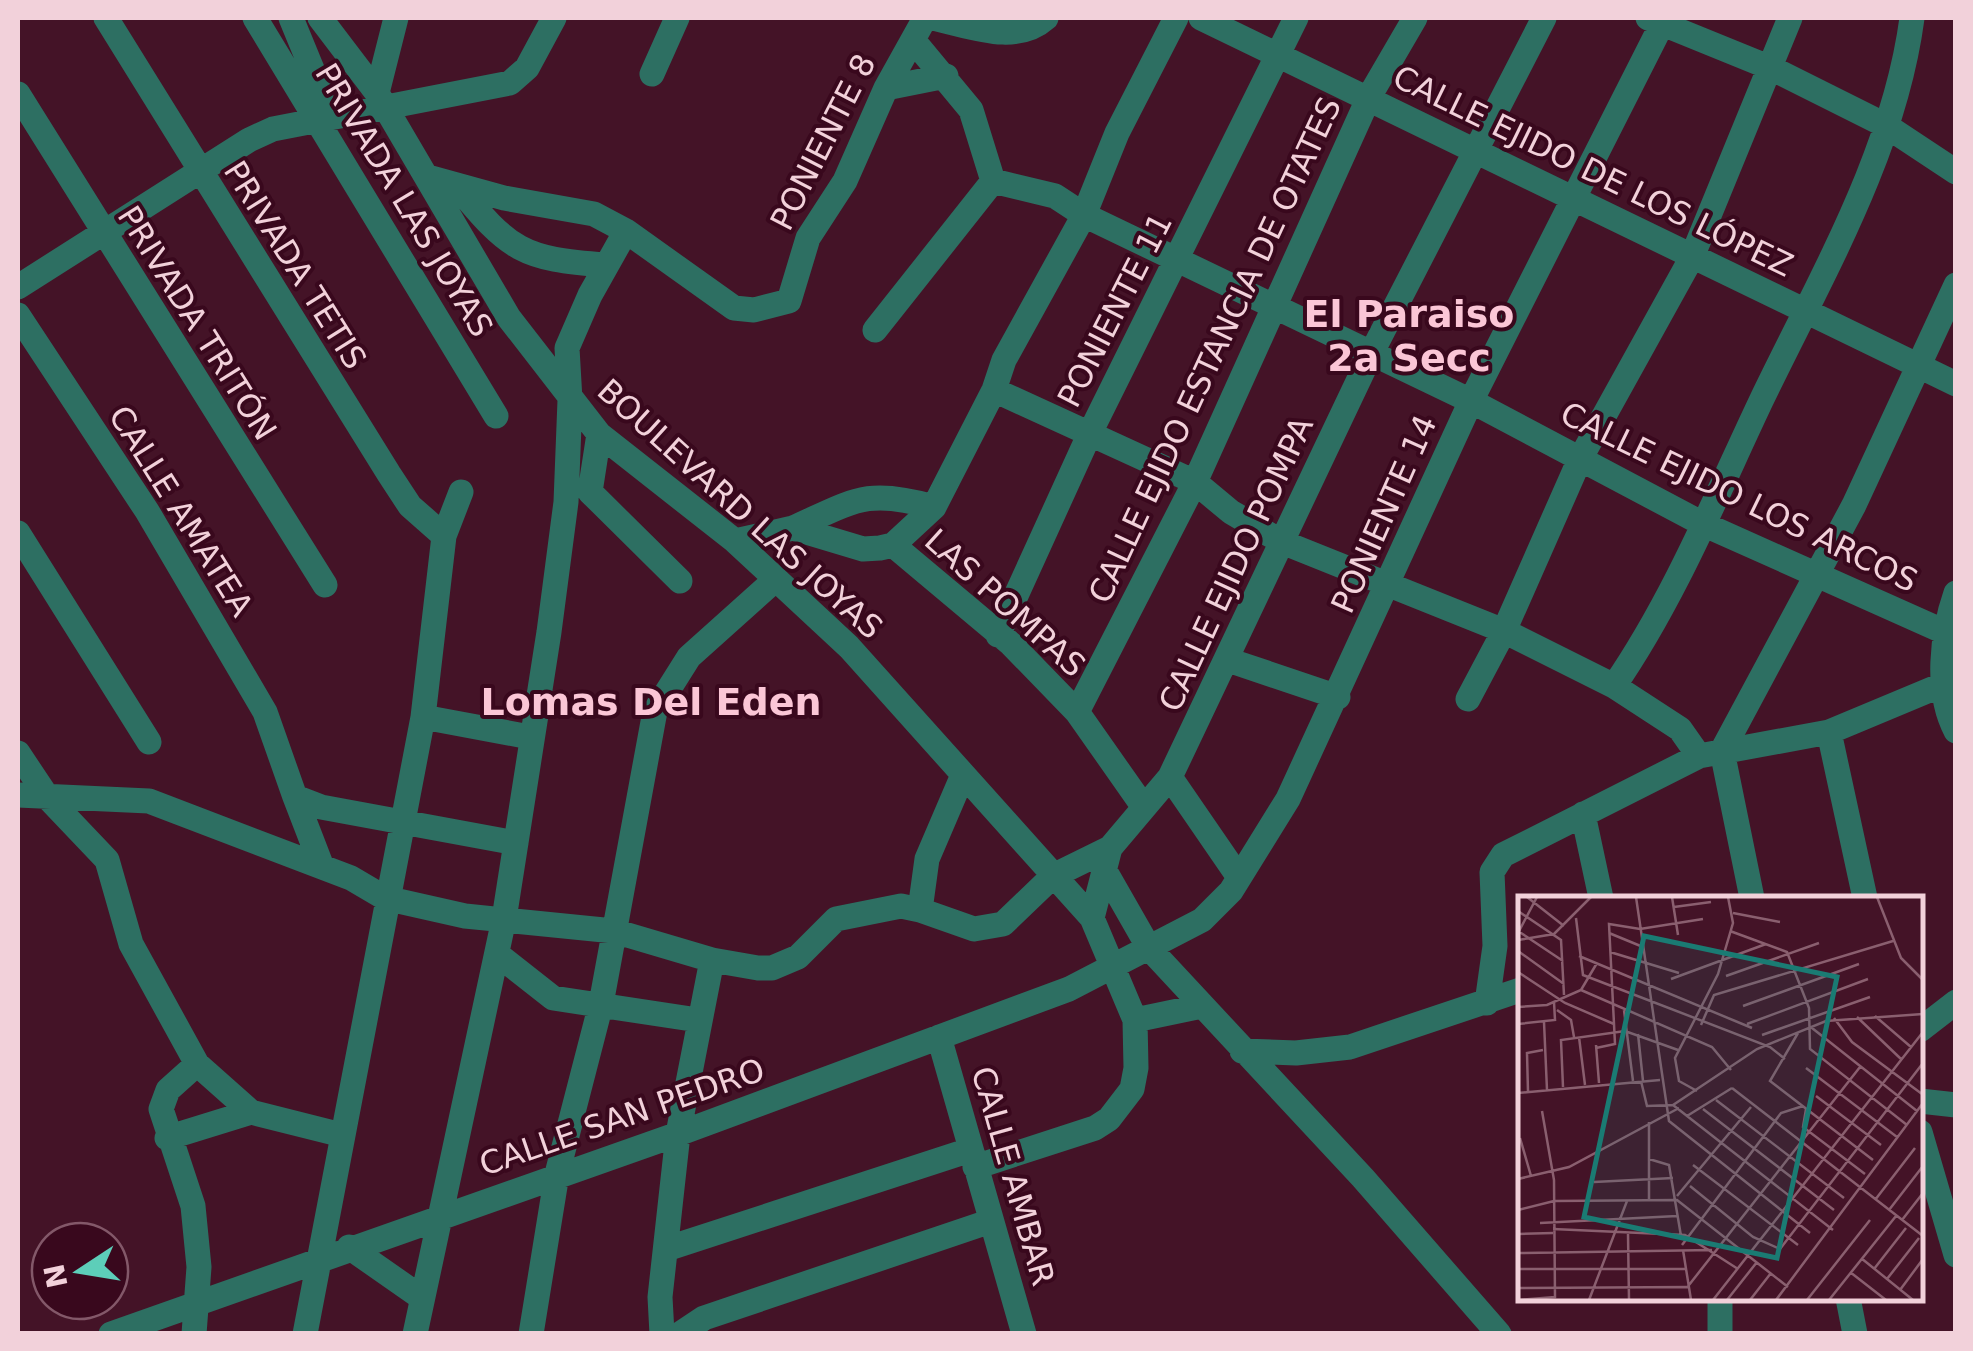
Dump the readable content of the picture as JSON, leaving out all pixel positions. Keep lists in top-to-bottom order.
{
  "streets": {
    "street": [
      "PONIENTE 8",
      "CALLE EJIDO DE LOS LÓPEZ",
      "PRIVADA LAS JOYAS",
      "PRIVADA TETIS",
      "PONIENTE 11",
      "PRIVADA TRITÓN",
      "CALLE EJIDO ESTANCIA DE OTATES",
      "CALLE EJIDO LOS ARCOS",
      "BOULEVARD LAS JOYAS",
      "CALLE AMATEA",
      "PONIENTE 14",
      "CALLE EJIDO POMPA",
      "LAS POMPAS",
      "CALLE SAN PEDRO",
      "CALLE AMBAR"
    ]
  },
  "crossings": [
    ["CALLE EJIDO DE LOS LÓPEZ", "PONIENTE 11"],
    ["CALLE EJIDO DE LOS LÓPEZ", "CALLE EJIDO ESTANCIA DE OTATES"],
    ["CALLE EJIDO DE LOS LÓPEZ", "PONIENTE 14"],
    ["CALLE EJIDO DE LOS LÓPEZ", "CALLE EJIDO POMPA"],
    ["PONIENTE 11", "CALLE EJIDO LOS ARCOS"],
    ["PONIENTE 11", "LAS POMPAS"],
    ["CALLE EJIDO ESTANCIA DE OTATES", "CALLE EJIDO LOS ARCOS"],
    ["CALLE EJIDO ESTANCIA DE OTATES", "LAS POMPAS"],
    ["CALLE EJIDO LOS ARCOS", "PONIENTE 14"],
    ["CALLE EJIDO LOS ARCOS", "CALLE EJIDO POMPA"],
    ["BOULEVARD LAS JOYAS", "CALLE EJIDO POMPA"],
    ["PONIENTE 14", "CALLE SAN PEDRO"],
    ["CALLE EJIDO POMPA", "LAS POMPAS"],
    ["CALLE SAN PEDRO", "CALLE AMBAR"]
  ],
  "districts": ["El Paraiso 2a Secc", "Lomas Del Eden"],
  "north": "left"
}
